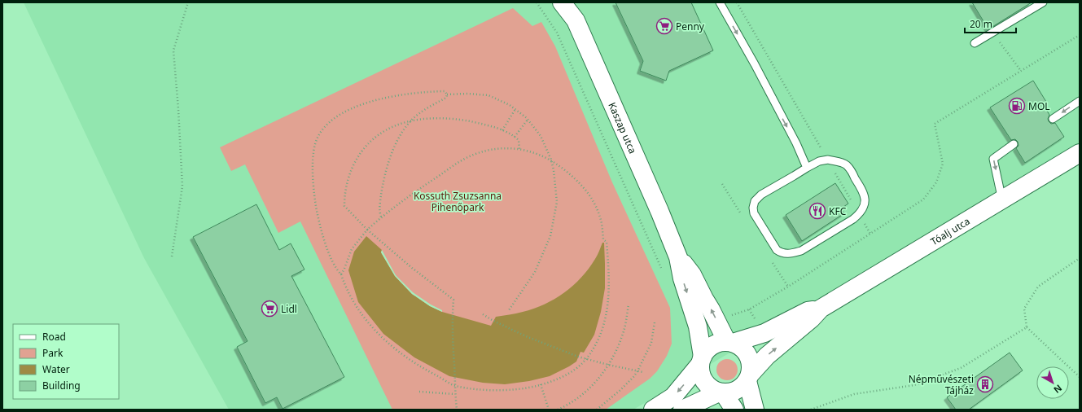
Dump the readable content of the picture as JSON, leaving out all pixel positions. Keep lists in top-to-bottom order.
{
  "streets": {
    "street": ["Kaszap utca", "Tóalj utca"]
  },
  "crossings": [
    ["Kaszap utca", "Tóalj utca"]
  ],
  "parks": ["Kossuth Zsuzsanna Pihenőpark"],
  "places": {
    "supermarket": ["Penny", "Lidl"],
    "fuel station": ["MOL"],
    "restaurant": ["KFC"],
    "building": ["Népművészeti Tájház"]
  },
  "legend": [
    "Road",
    "Park",
    "Water",
    "Building"
  ],
  "scale_bar": "20 m",
  "north": "bottom right"
}
